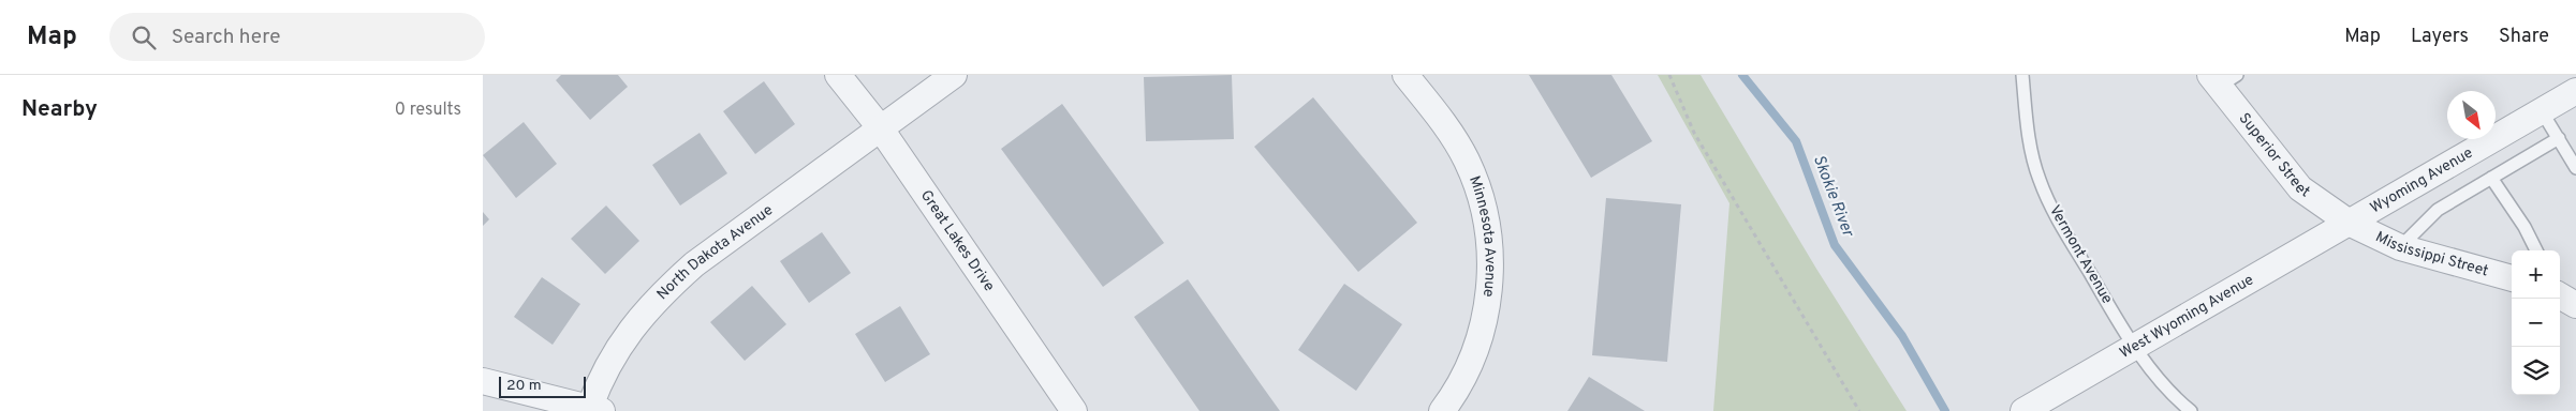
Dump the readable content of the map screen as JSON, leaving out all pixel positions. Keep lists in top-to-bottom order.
{
  "streets": {
    "street": [
      "Superior Street",
      "Wyoming Avenue",
      "Minnesota Avenue",
      "Great Lakes Drive",
      "North Dakota Avenue",
      "Mississippi Street",
      "West Wyoming Avenue"
    ],
    "lane": ["Vermont Avenue"]
  },
  "crossings": [
    ["Superior Street", "Wyoming Avenue"],
    ["Superior Street", "Mississippi Street"],
    ["Superior Street", "West Wyoming Avenue"],
    ["Wyoming Avenue", "Mississippi Street"],
    ["Wyoming Avenue", "West Wyoming Avenue"],
    ["Great Lakes Drive", "North Dakota Avenue"],
    ["Mississippi Street", "West Wyoming Avenue"],
    ["Vermont Avenue", "West Wyoming Avenue"]
  ],
  "water": ["Skokie River"],
  "scale_bar": "20 m",
  "north": "bottom right",
  "page": {
    "header": "Map",
    "search": "Search here",
    "nav": ["Map", "Layers", "Share"],
    "heading": ["Nearby", "0 results"],
    "map_buttons": ["+", "−"],
    "scale": "20 m"
  }
}
